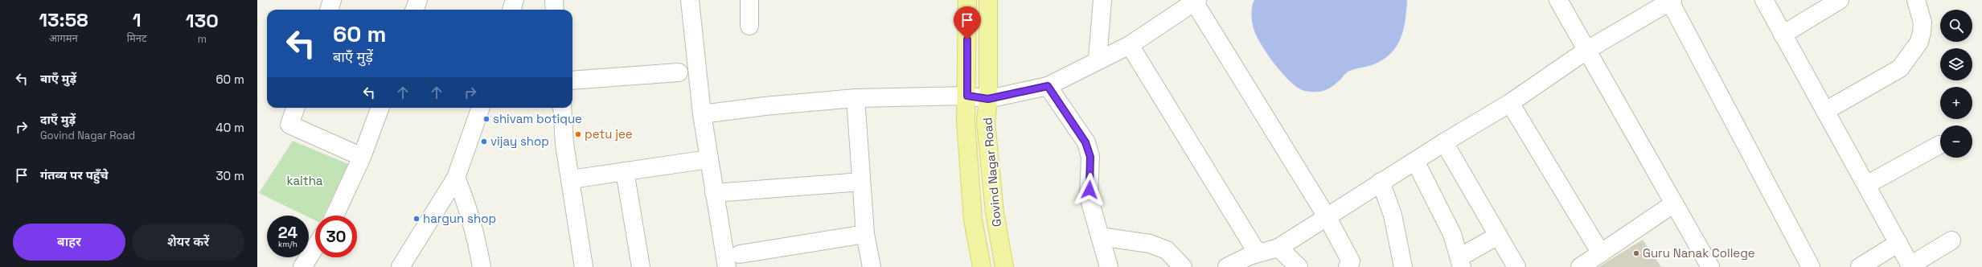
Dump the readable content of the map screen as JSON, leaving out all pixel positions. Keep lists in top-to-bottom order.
{
  "streets": {
    "main road": ["Govind Nagar Road"]
  },
  "parks": ["kaitha"],
  "places": [
    "shivam botique",
    "petu jee",
    "vijay shop",
    "hargun shop",
    "Guru Nanak College"
  ],
  "page": {
    "eta": [
      "13:58",
      "आगमन",
      "1",
      "मिनट",
      "130",
      "m"
    ],
    "map_buttons": ["+", "−"],
    "turn": ["60 m", "बाएँ मुड़ें"],
    "list": [
      {
        "name": "बाएँ मुड़ें",
        "value": "60 m"
      },
      {
        "name": "दाएँ मुड़ें",
        "note": "Govind Nagar Road",
        "value": "40 m"
      },
      {
        "name": "गंतव्य पर पहुँचे",
        "value": "30 m"
      }
    ],
    "speed": "24 km/h",
    "limit": "30",
    "buttons": ["बाहर", "शेयर करें"]
  }
}
